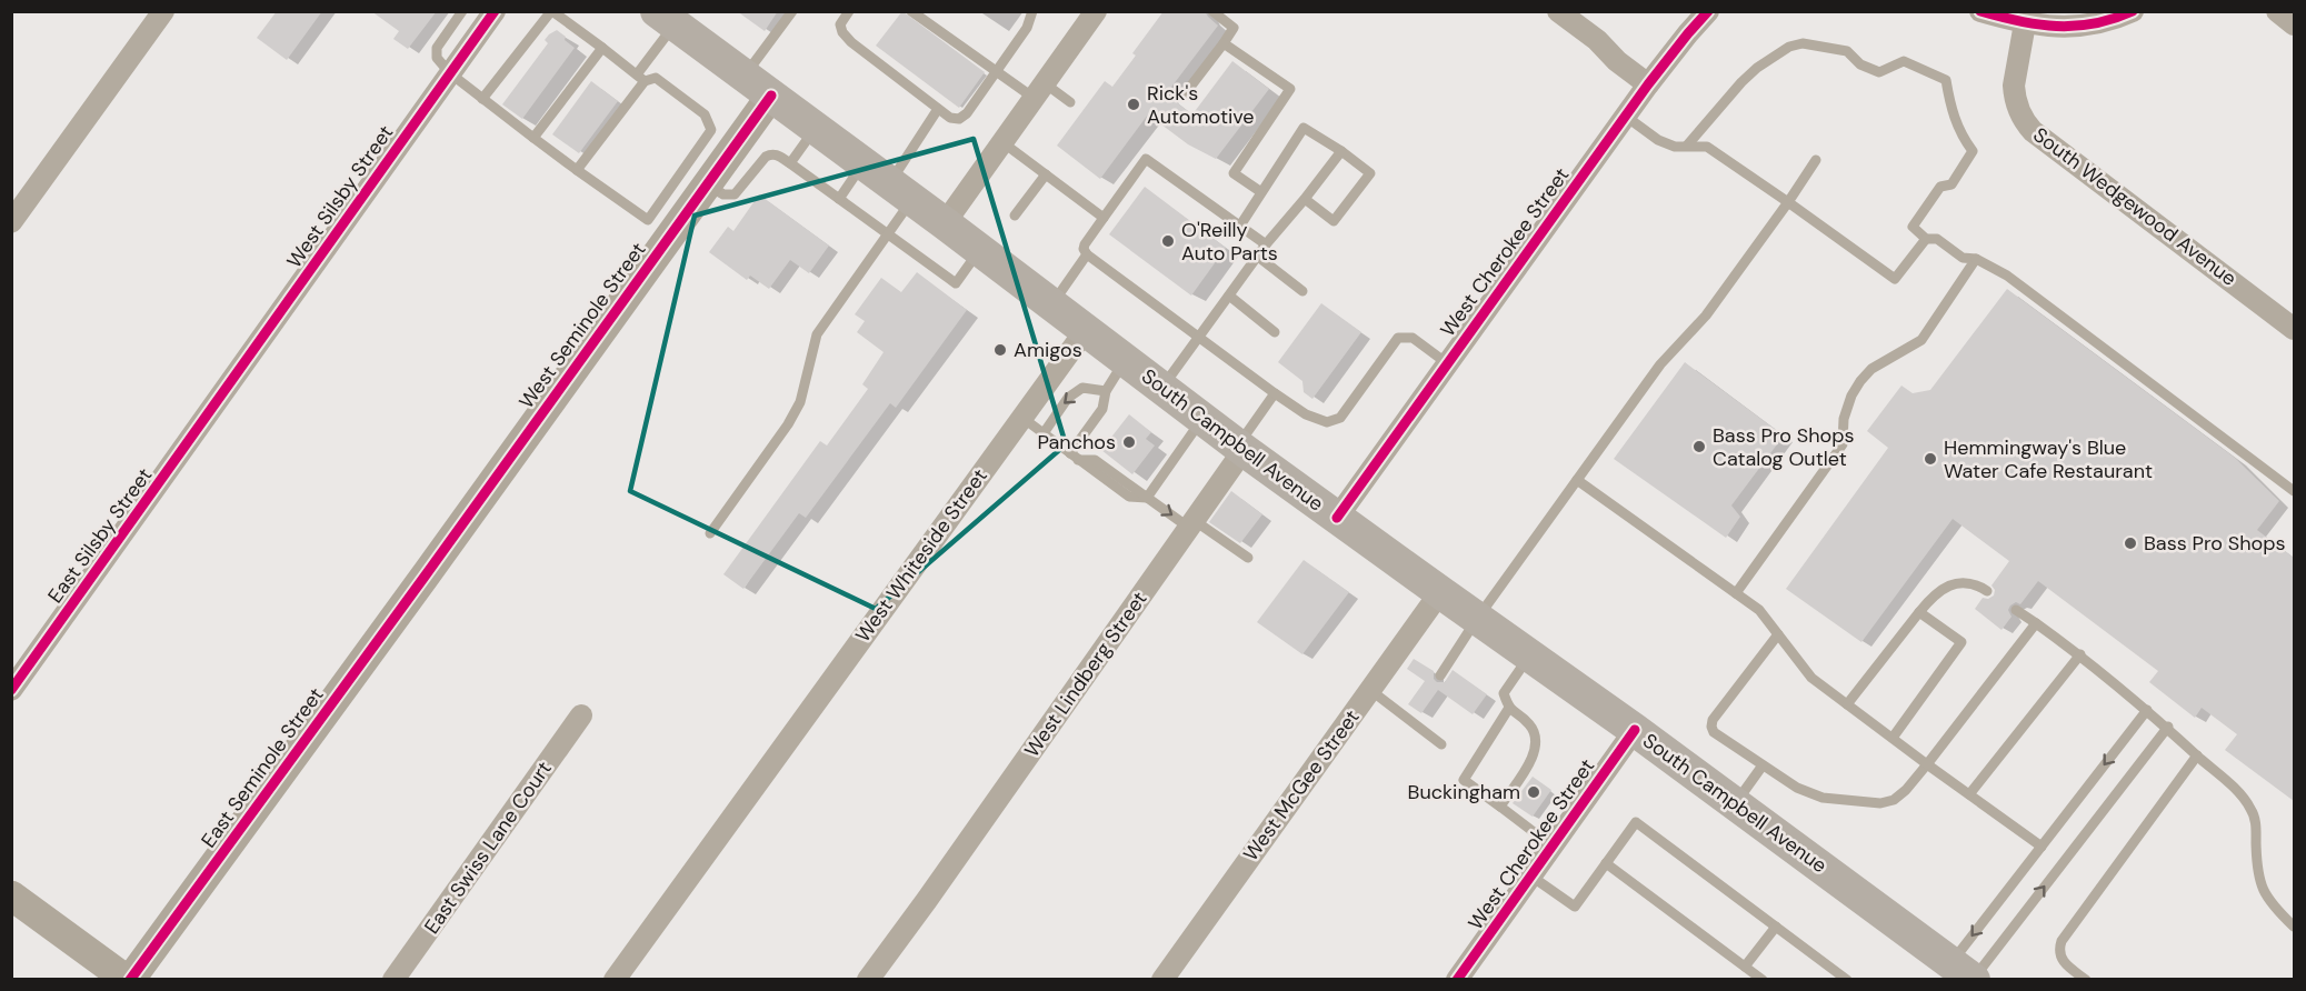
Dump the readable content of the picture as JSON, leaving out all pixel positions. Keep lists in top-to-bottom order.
{
  "streets": {
    "main road": ["South Campbell Avenue"],
    "street": [
      "West Silsby Street",
      "South Wedgewood Avenue",
      "West Cherokee Street",
      "West Seminole Street",
      "East Silsby Street",
      "West Whiteside Street",
      "West Lindberg Street",
      "East Seminole Street",
      "West McGee Street",
      "East Swiss Lane Court"
    ]
  },
  "crossings": [
    ["West Silsby Street", "East Silsby Street"],
    ["West Cherokee Street", "South Campbell Avenue"],
    ["West Seminole Street", "South Campbell Avenue"],
    ["West Seminole Street", "East Seminole Street"],
    ["South Campbell Avenue", "West Whiteside Street"],
    ["South Campbell Avenue", "West Lindberg Street"],
    ["South Campbell Avenue", "West McGee Street"]
  ],
  "places": [
    "Rick's Automotive",
    "O'Reilly Auto Parts",
    "Amigos",
    "Panchos",
    "Bass Pro Shops Catalog Outlet",
    "Hemmingway's Blue Water Cafe Restaurant",
    "Bass Pro Shops",
    "Buckingham"
  ]
}
